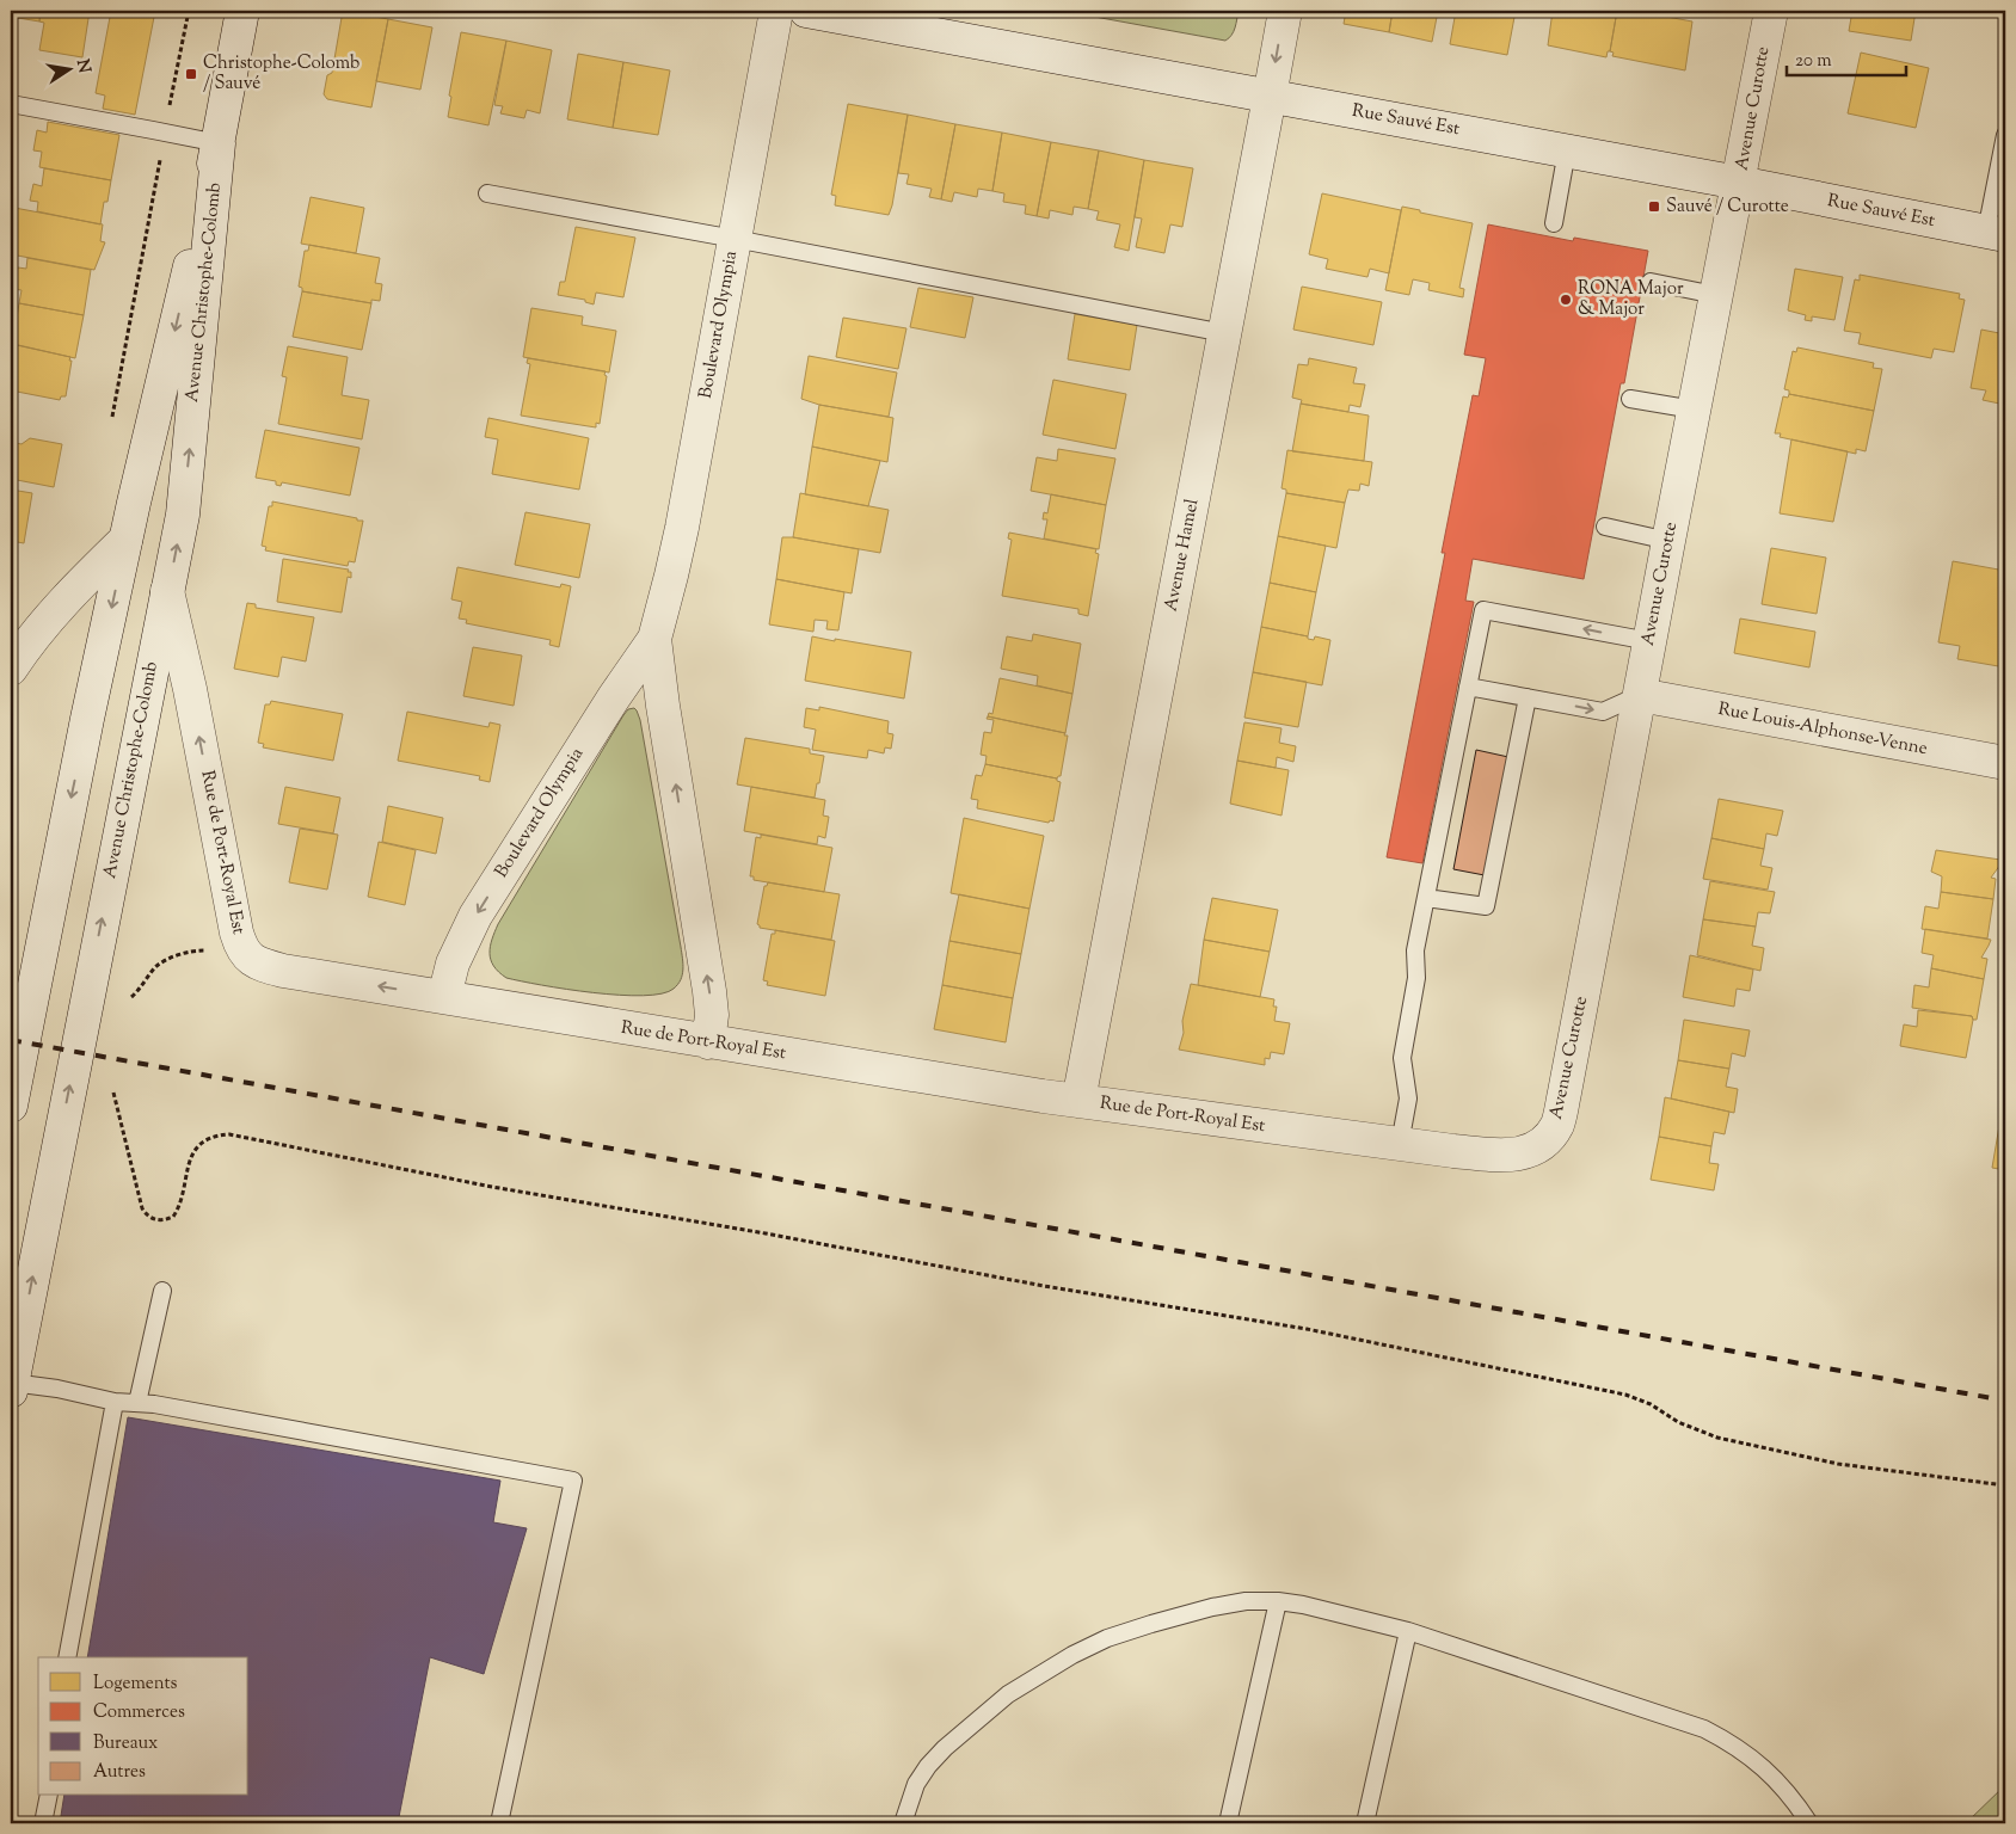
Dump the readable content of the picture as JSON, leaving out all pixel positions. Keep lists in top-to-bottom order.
{
  "streets": {
    "street": [
      "Avenue Curotte",
      "Rue Sauvé Est",
      "Avenue Christophe-Colomb",
      "Boulevard Olympia",
      "Avenue Hamel",
      "Rue Louis-Alphonse-Venne",
      "Rue de Port-Royal Est"
    ]
  },
  "crossings": [
    ["Avenue Curotte", "Rue Sauvé Est"],
    ["Avenue Curotte", "Rue Louis-Alphonse-Venne"],
    ["Avenue Curotte", "Rue de Port-Royal Est"],
    ["Rue Sauvé Est", "Avenue Hamel"],
    ["Avenue Christophe-Colomb", "Rue de Port-Royal Est"],
    ["Boulevard Olympia", "Rue de Port-Royal Est"],
    ["Avenue Hamel", "Rue de Port-Royal Est"]
  ],
  "places": {
    "transit": ["Christophe-Colomb / Sauvé", "Sauvé / Curotte"],
    "other": ["RONA Major & Major"]
  },
  "legend": [
    "Logements",
    "Commerces",
    "Bureaux",
    "Autres"
  ],
  "scale_bar": "20 m",
  "north": "right"
}
